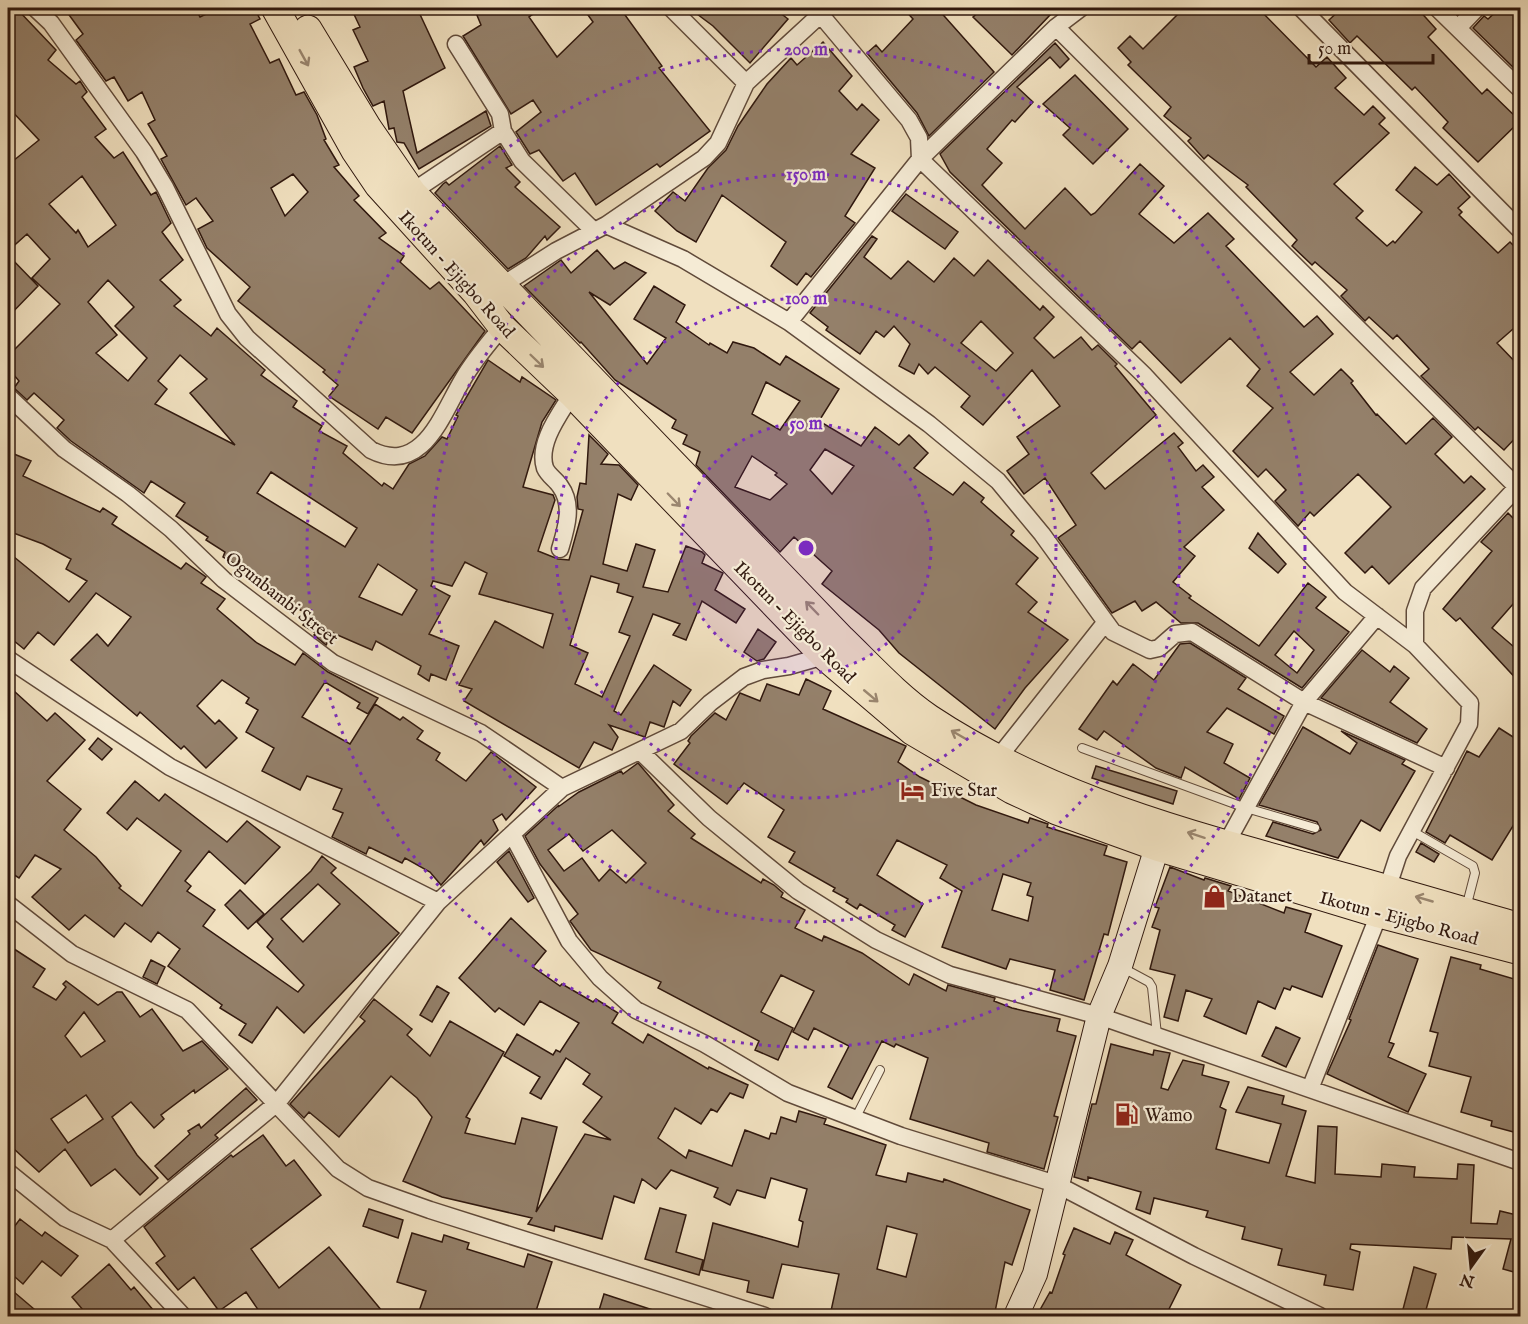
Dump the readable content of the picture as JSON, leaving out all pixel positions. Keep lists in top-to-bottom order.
{
  "streets": {
    "main road": ["Ikotun - Ejigbo Road"],
    "street": ["Ogunbambi Street"]
  },
  "places": {
    "hotel": ["Five Star"],
    "shop": ["Datanet"],
    "fuel station": ["Wamo"]
  },
  "scale_bar": "50 m",
  "north": "bottom",
  "rings": [
    "200 m",
    "150 m",
    "100 m",
    "50 m"
  ]
}
